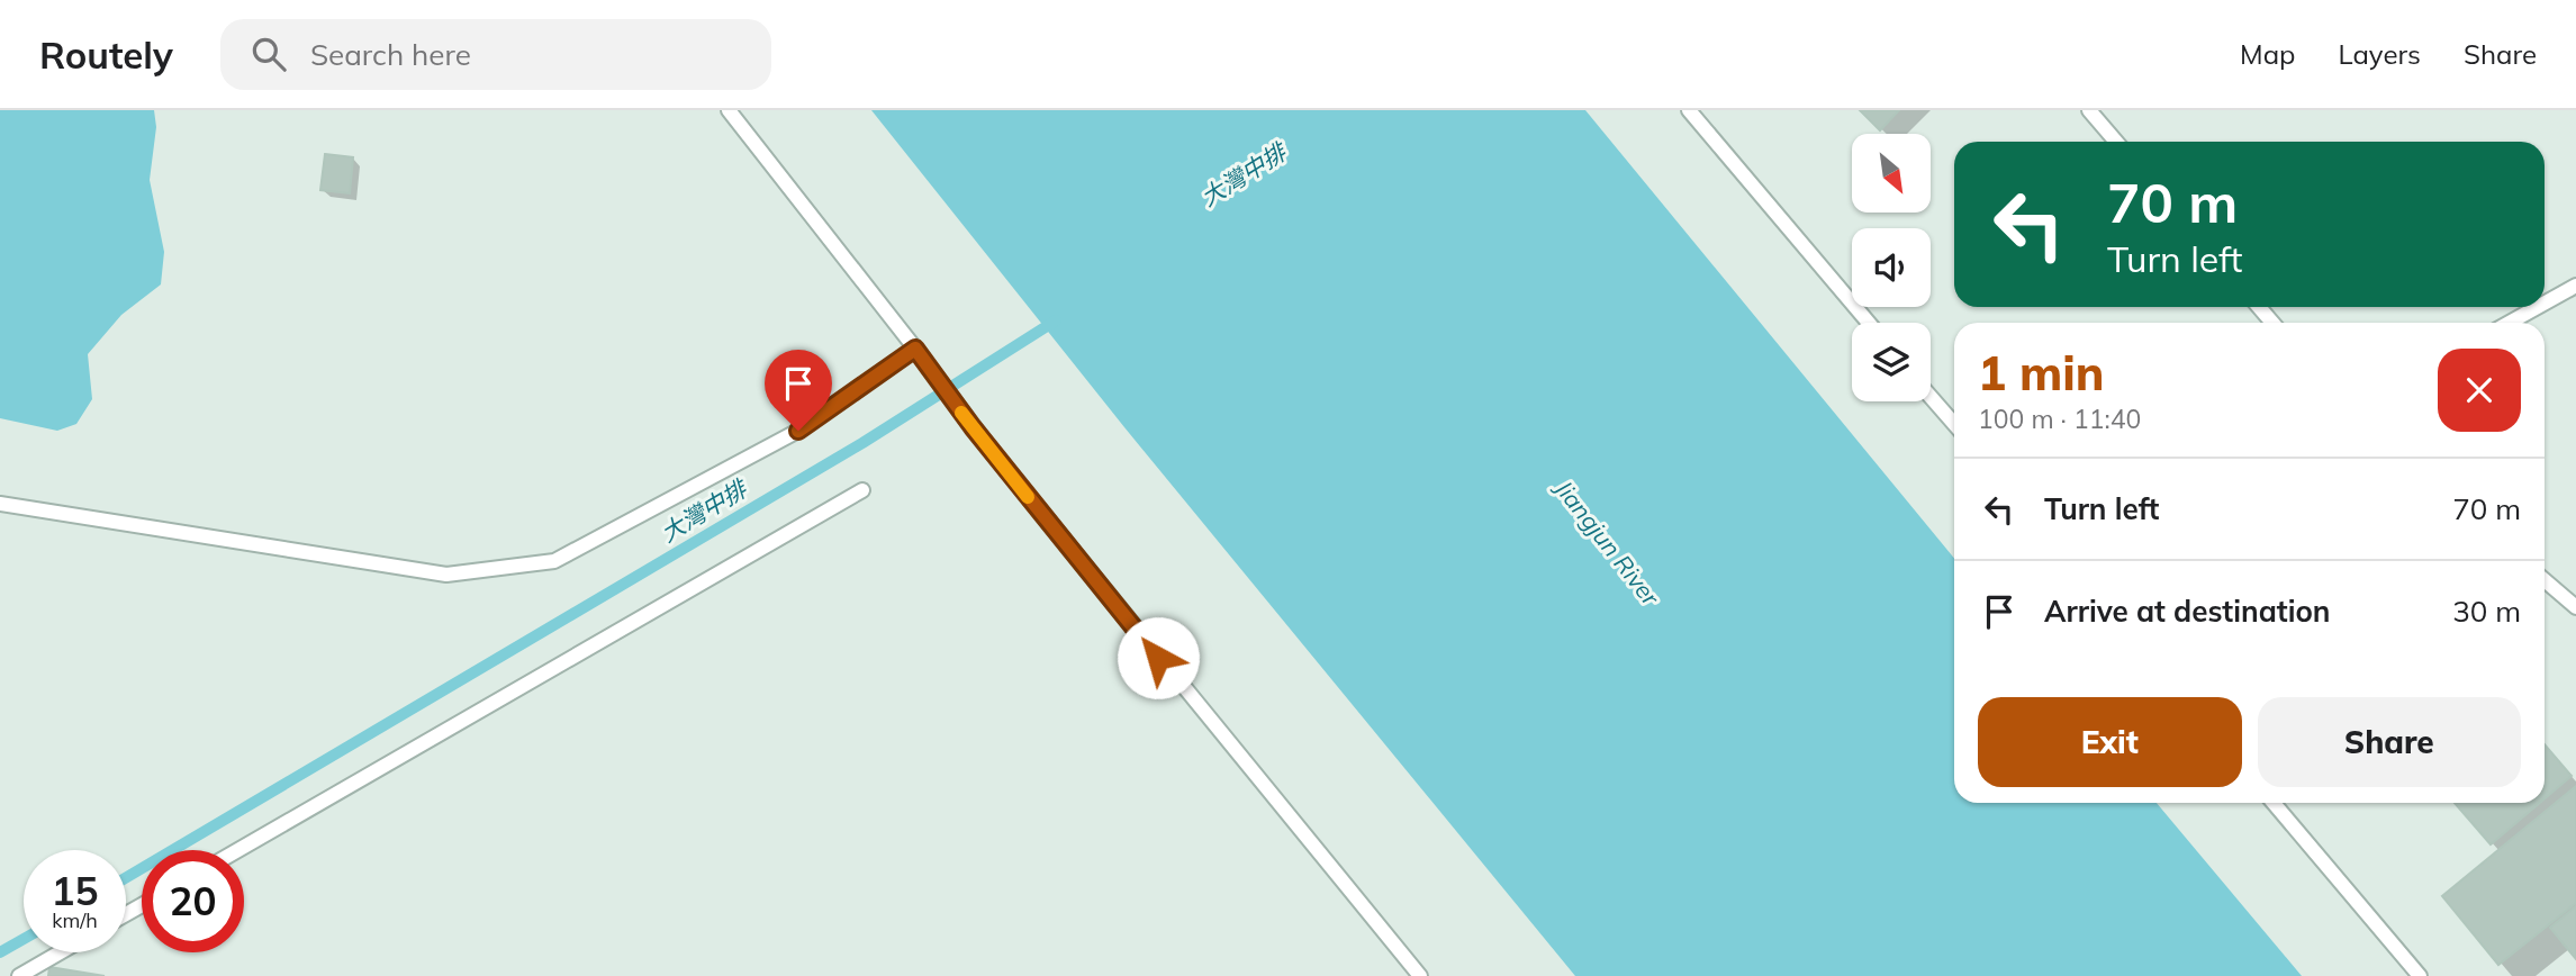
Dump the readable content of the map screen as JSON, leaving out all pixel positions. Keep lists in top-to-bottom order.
{
  "water": ["大灣中排", "Jiangjun River"],
  "north": "bottom right",
  "page": {
    "header": "Routely",
    "search": "Search here",
    "nav": ["Map", "Layers", "Share"],
    "turn": ["70 m", "Turn left"],
    "heading": ["1 min", "100 m · 11:40"],
    "list": [
      {
        "name": "Turn left",
        "value": "70 m"
      },
      {
        "name": "Arrive at destination",
        "value": "30 m"
      }
    ],
    "buttons": ["Exit", "Share"],
    "speed": "15 km/h",
    "limit": "20"
  }
}
